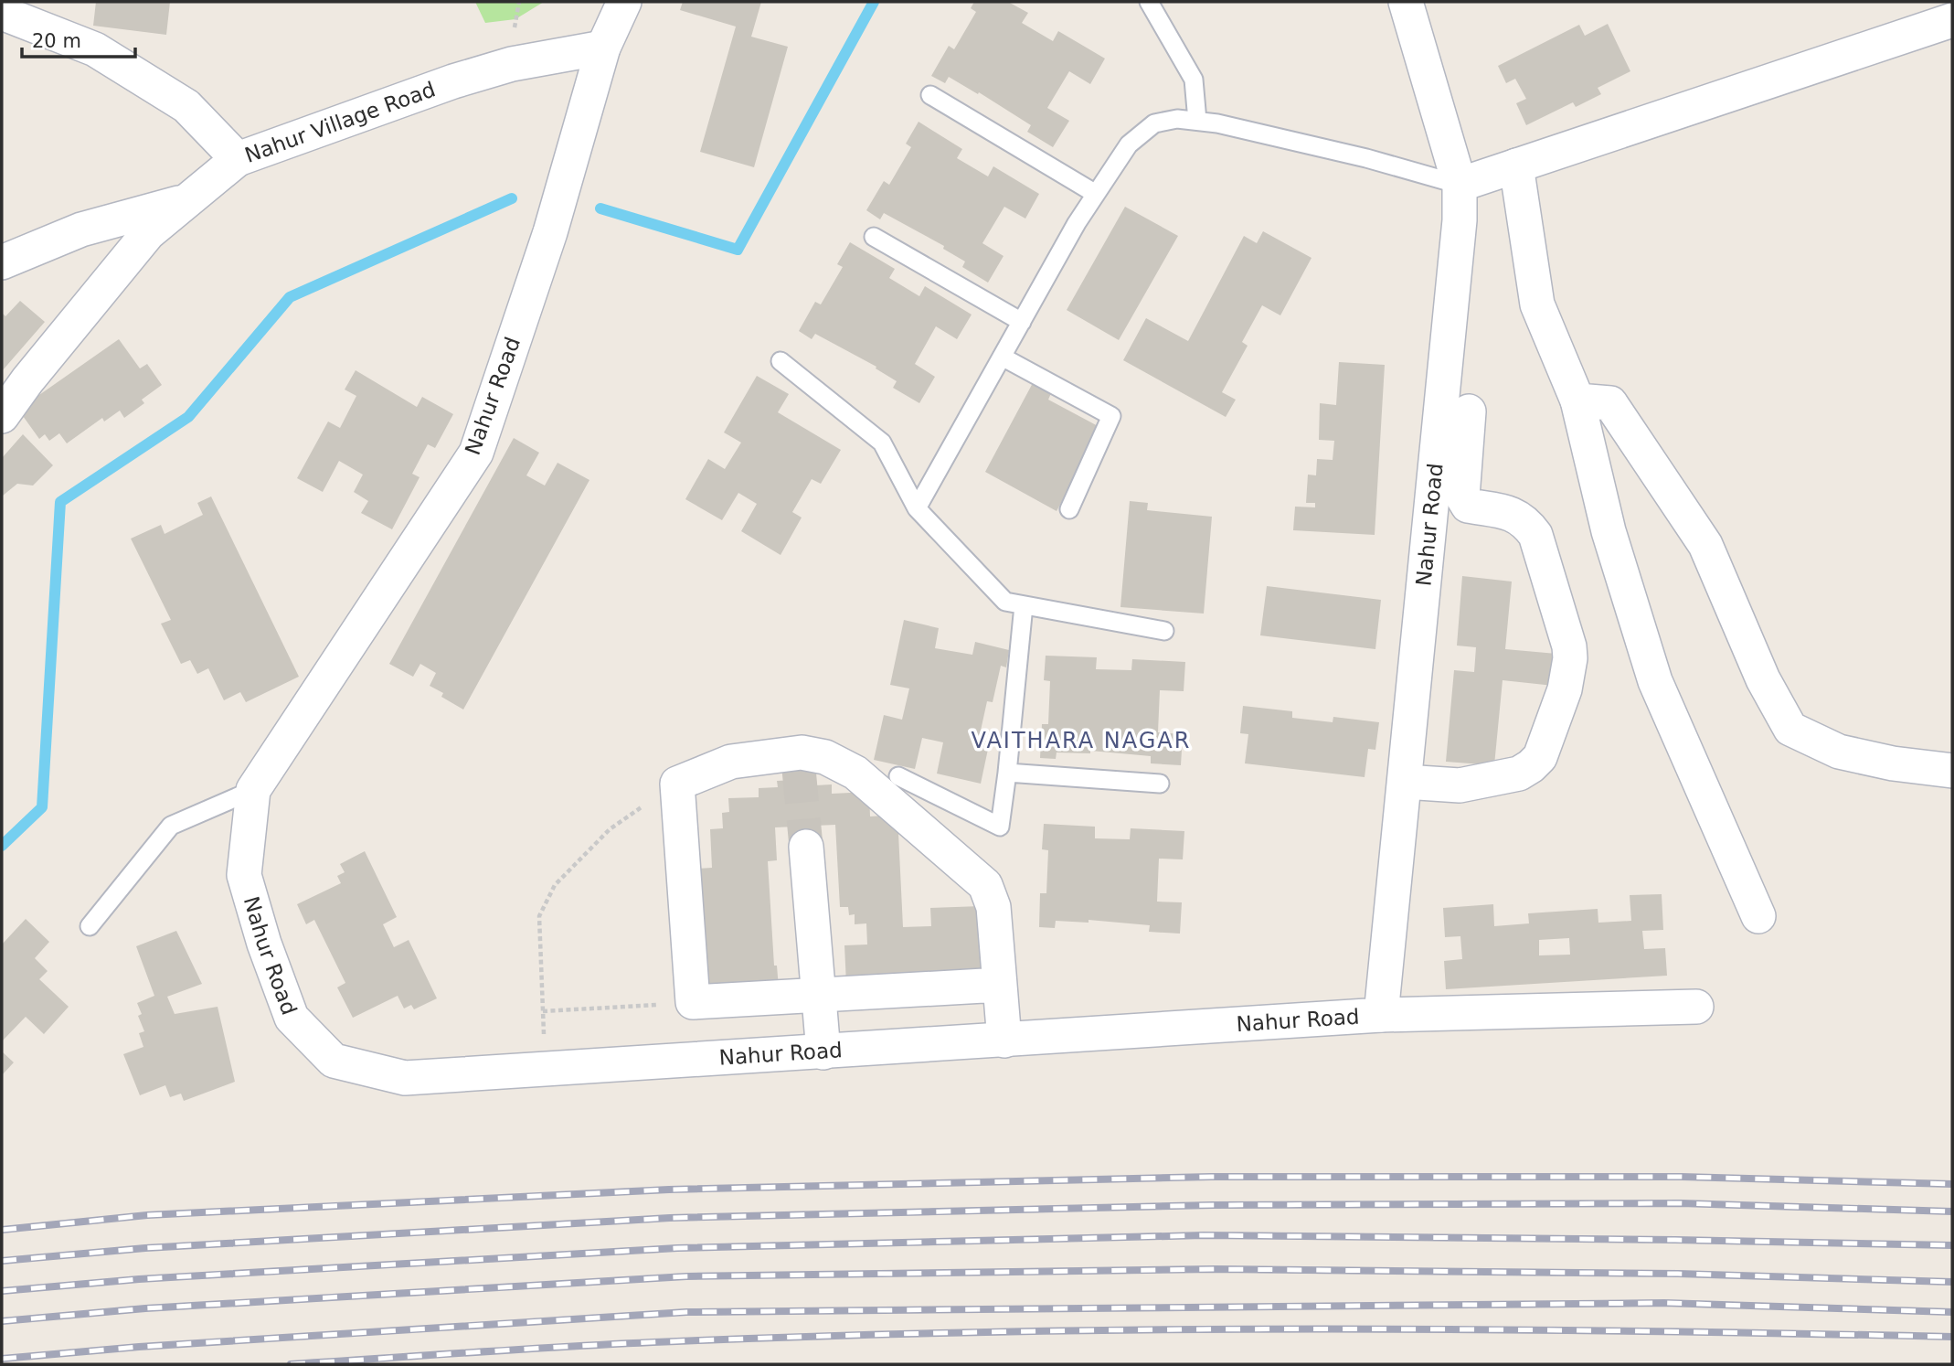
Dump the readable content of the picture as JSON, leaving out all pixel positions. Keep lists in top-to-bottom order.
{
  "streets": {
    "street": ["Nahur Village Road", "Nahur Road"]
  },
  "crossings": [
    ["Nahur Village Road", "Nahur Road"]
  ],
  "districts": ["VAITHARA NAGAR"],
  "scale_bar": "20 m"
}
